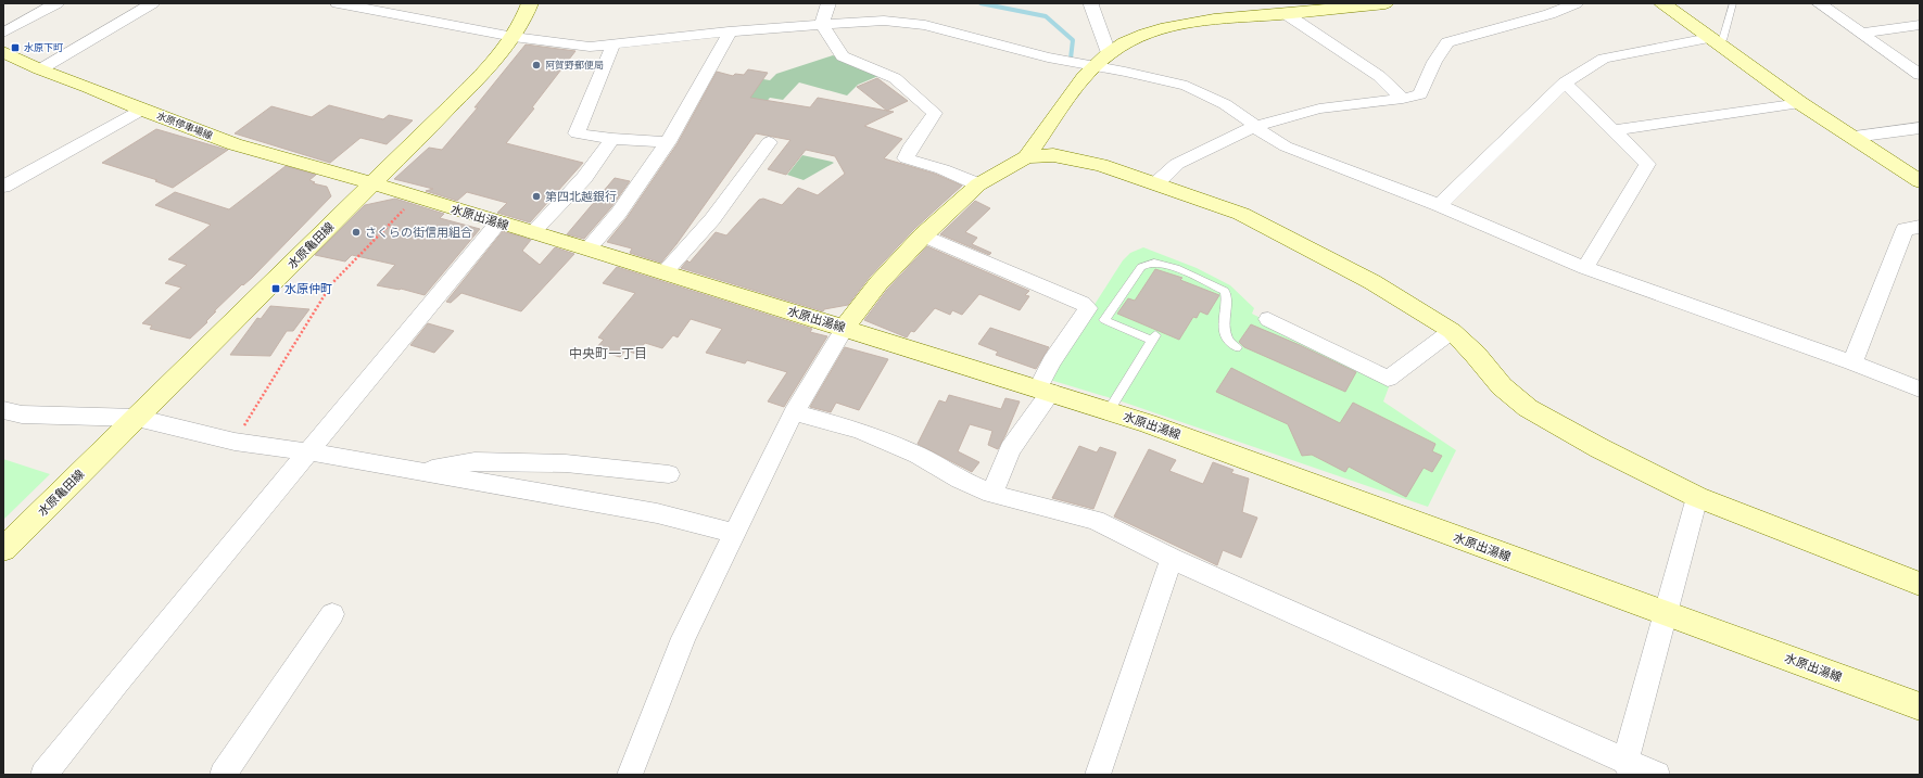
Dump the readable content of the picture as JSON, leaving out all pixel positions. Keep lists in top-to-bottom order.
{
  "streets": {
    "main road": ["水原停車場線", "水原出湯線", "水原亀田線"]
  },
  "crossings": [
    ["水原停車場線", "水原出湯線"],
    ["水原停車場線", "水原亀田線"],
    ["水原出湯線", "水原亀田線"]
  ],
  "districts": ["中央町一丁目"],
  "places": {
    "transit": ["水原下町", "水原仲町"],
    "other": ["阿賀野郵便局", "第四北越銀行", "さくらの街信用組合"]
  }
}
